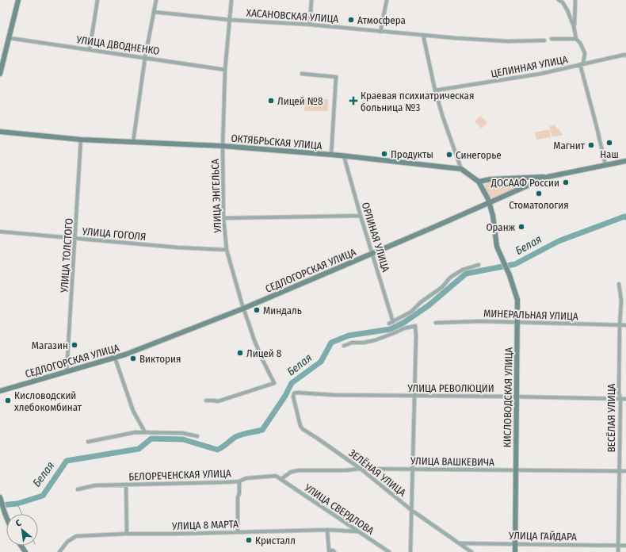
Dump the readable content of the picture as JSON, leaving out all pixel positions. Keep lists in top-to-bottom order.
{
  "streets": {
    "main road": ["ОКТЯБРЬСКАЯ УЛИЦА", "СЕДЛОГОРСКАЯ УЛИЦА", "КИСЛОВОДСКАЯ УЛИЦА"],
    "street": [
      "ХАСАНОВСКАЯ УЛИЦА",
      "УЛИЦА ДВОДНЕНКО",
      "ЦЕЛИННАЯ УЛИЦА",
      "УЛИЦА ЭНГЕЛЬСА",
      "УЛИЦА ГОГОЛЯ",
      "ОРЛИНАЯ УЛИЦА",
      "УЛИЦА ТОЛСТОГО",
      "МИНЕРАЛЬНАЯ УЛИЦА",
      "УЛИЦА РЕВОЛЮЦИИ",
      "ВЕСЁЛАЯ УЛИЦА",
      "УЛИЦА ВАШКЕВИЧА",
      "ЗЕЛЁНАЯ УЛИЦА",
      "БЕЛОРЕЧЕНСКАЯ УЛИЦА",
      "УЛИЦА СВЕРДЛОВА",
      "УЛИЦА 8 МАРТА",
      "УЛИЦА ГАЙДАРА"
    ]
  },
  "crossings": [
    ["ХАСАНОВСКАЯ УЛИЦА", "УЛИЦА ЭНГЕЛЬСА"],
    ["УЛИЦА ДВОДНЕНКО", "УЛИЦА ЭНГЕЛЬСА"],
    ["ОКТЯБРЬСКАЯ УЛИЦА", "УЛИЦА ЭНГЕЛЬСА"],
    ["ОКТЯБРЬСКАЯ УЛИЦА", "ОРЛИНАЯ УЛИЦА"],
    ["ОКТЯБРЬСКАЯ УЛИЦА", "УЛИЦА ТОЛСТОГО"],
    ["ОКТЯБРЬСКАЯ УЛИЦА", "КИСЛОВОДСКАЯ УЛИЦА"],
    ["УЛИЦА ЭНГЕЛЬСА", "УЛИЦА ГОГОЛЯ"],
    ["УЛИЦА ЭНГЕЛЬСА", "СЕДЛОГОРСКАЯ УЛИЦА"],
    ["УЛИЦА ГОГОЛЯ", "УЛИЦА ТОЛСТОГО"],
    ["ОРЛИНАЯ УЛИЦА", "СЕДЛОГОРСКАЯ УЛИЦА"],
    ["УЛИЦА ТОЛСТОГО", "СЕДЛОГОРСКАЯ УЛИЦА"],
    ["СЕДЛОГОРСКАЯ УЛИЦА", "КИСЛОВОДСКАЯ УЛИЦА"],
    ["МИНЕРАЛЬНАЯ УЛИЦА", "КИСЛОВОДСКАЯ УЛИЦА"],
    ["МИНЕРАЛЬНАЯ УЛИЦА", "ВЕСЁЛАЯ УЛИЦА"],
    ["УЛИЦА РЕВОЛЮЦИИ", "КИСЛОВОДСКАЯ УЛИЦА"],
    ["УЛИЦА РЕВОЛЮЦИИ", "ВЕСЁЛАЯ УЛИЦА"],
    ["УЛИЦА РЕВОЛЮЦИИ", "ЗЕЛЁНАЯ УЛИЦА"],
    ["КИСЛОВОДСКАЯ УЛИЦА", "УЛИЦА ВАШКЕВИЧА"],
    ["КИСЛОВОДСКАЯ УЛИЦА", "УЛИЦА ГАЙДАРА"],
    ["ВЕСЁЛАЯ УЛИЦА", "УЛИЦА ВАШКЕВИЧА"],
    ["ВЕСЁЛАЯ УЛИЦА", "УЛИЦА ГАЙДАРА"],
    ["УЛИЦА ВАШКЕВИЧА", "ЗЕЛЁНАЯ УЛИЦА"],
    ["УЛИЦА ВАШКЕВИЧА", "БЕЛОРЕЧЕНСКАЯ УЛИЦА"],
    ["УЛИЦА ВАШКЕВИЧА", "УЛИЦА СВЕРДЛОВА"],
    ["ЗЕЛЁНАЯ УЛИЦА", "УЛИЦА ГАЙДАРА"],
    ["БЕЛОРЕЧЕНСКАЯ УЛИЦА", "УЛИЦА СВЕРДЛОВА"],
    ["УЛИЦА СВЕРДЛОВА", "УЛИЦА 8 МАРТА"]
  ],
  "water": ["Белая"],
  "places": {
    "other": [
      "Атмосфера",
      "Лицей №8",
      "Наш",
      "Магнит",
      "Продукты",
      "Синегорье",
      "ДОСААФ России",
      "Стоматология",
      "Оранж",
      "Миндаль",
      "Магазин",
      "Лицей 8",
      "Виктория",
      "Кисловодский хлебокомбинат",
      "Кристалл"
    ],
    "health": ["Краевая психиатрическая больница №3"]
  },
  "north": "top left"
}
